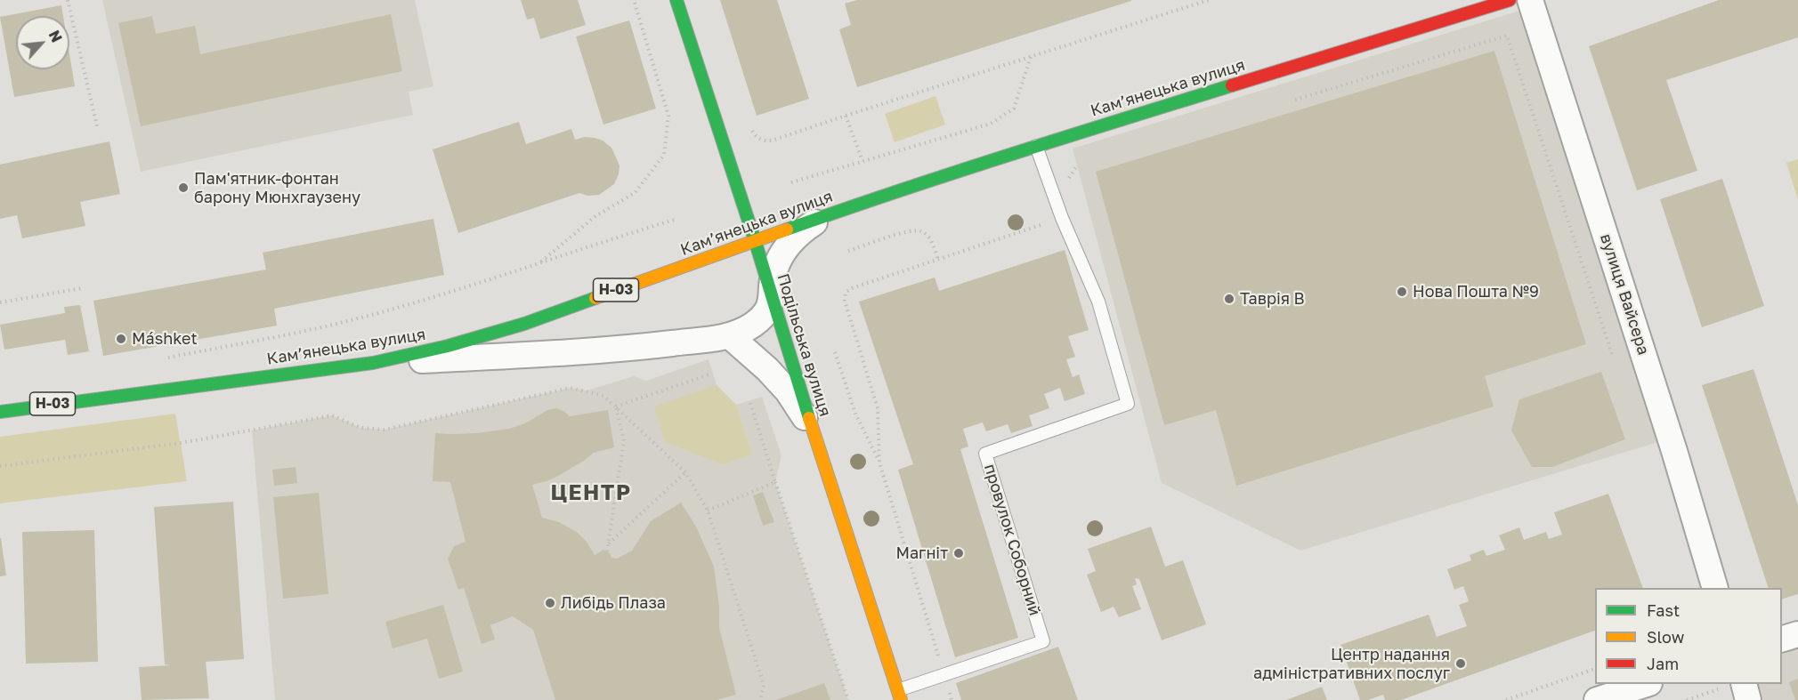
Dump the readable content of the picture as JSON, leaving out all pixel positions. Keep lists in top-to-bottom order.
{
  "streets": {
    "main road": ["Камʼянецька вулиця", "Н-03", "Подільська вулиця"],
    "street": ["вулиця Вайсера"],
    "lane": ["провулок Соборний"]
  },
  "crossings": [
    ["Камʼянецька вулиця", "Подільська вулиця"],
    ["Камʼянецька вулиця", "провулок Соборний"],
    ["Подільська вулиця", "провулок Соборний"]
  ],
  "districts": ["ЦЕНТР"],
  "places": [
    "Пам'ятник-фонтан барону Мюнхгаузену",
    "Нова Пошта №9",
    "Таврія В",
    "Mа́shket",
    "Магніт",
    "Либідь Плаза",
    "Центр надання адміністративних послуг"
  ],
  "legend": ["Fast", "Slow", "Jam"],
  "north": "top right"
}
